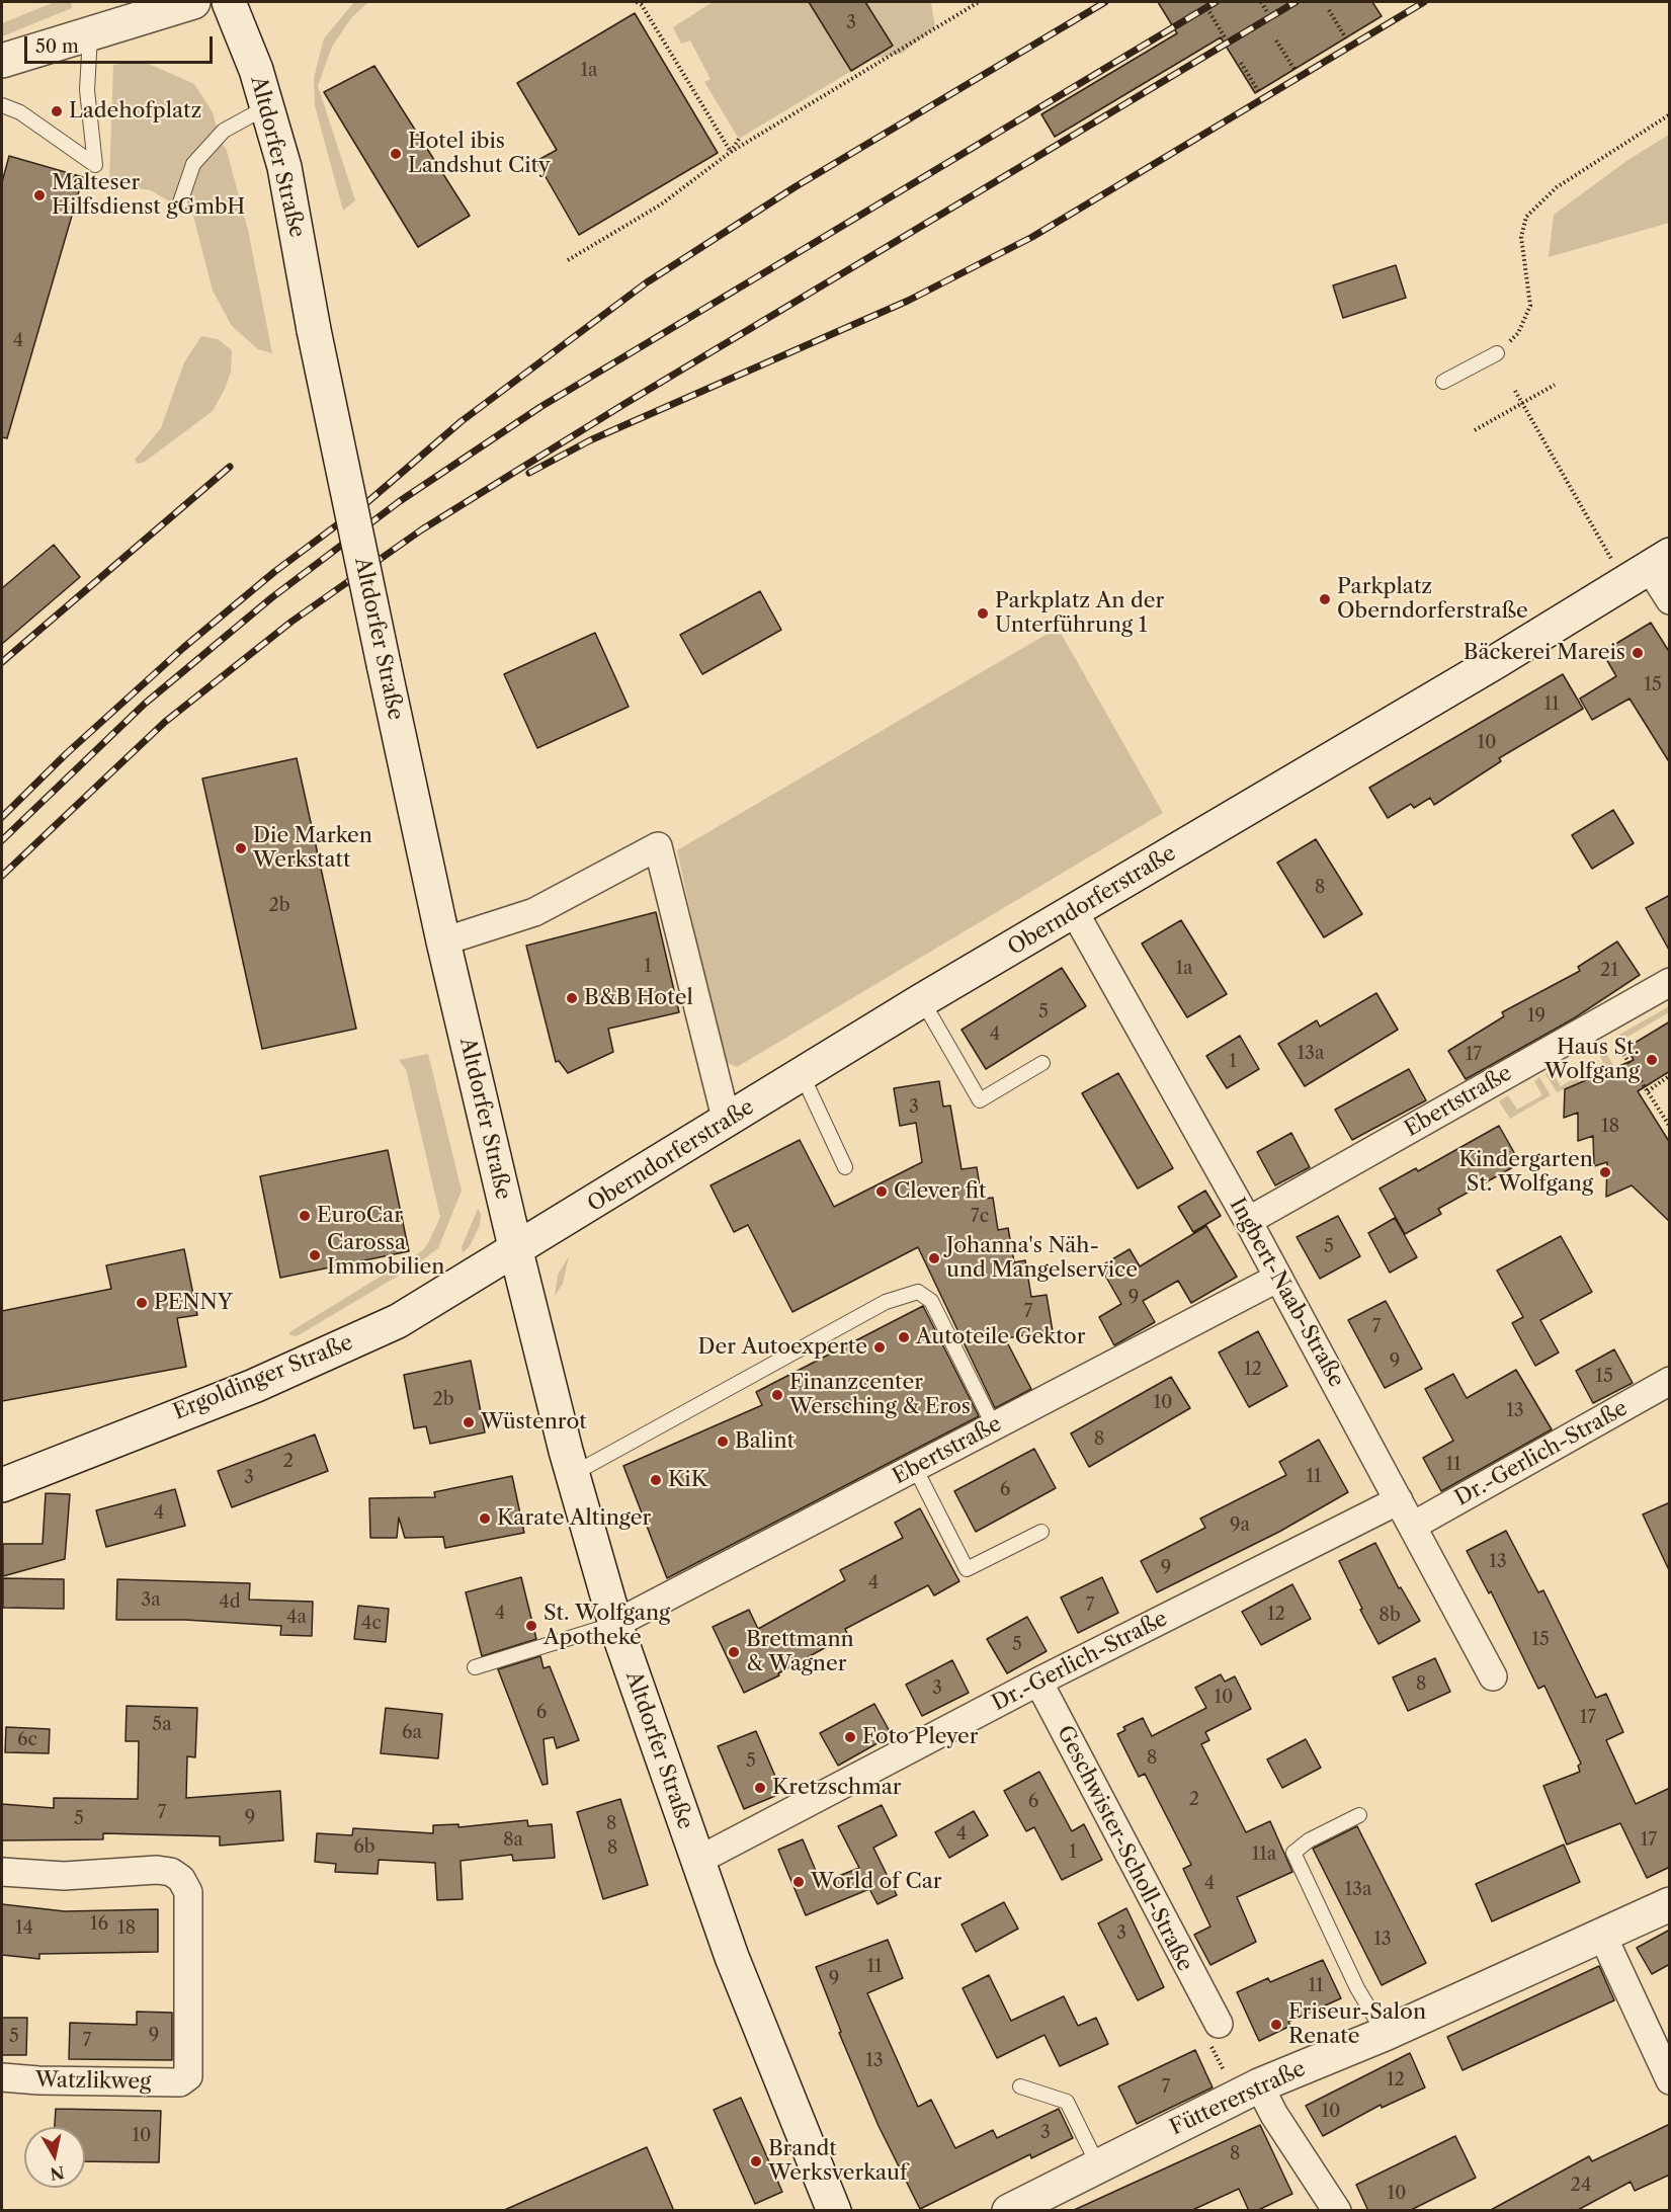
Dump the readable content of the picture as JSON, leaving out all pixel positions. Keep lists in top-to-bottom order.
{
  "streets": {
    "main road": [
      "Altdorfer Straße",
      "Oberndorferstraße",
      "Ergoldinger Straße",
      "Füttererstraße"
    ],
    "street": [
      "Ebertstraße",
      "Ingbert-Naab-Straße",
      "Dr.-Gerlich-Straße",
      "Geschwister-Scholl-Straße",
      "Watzlikweg"
    ]
  },
  "crossings": [
    ["Altdorfer Straße", "Oberndorferstraße"],
    ["Altdorfer Straße", "Ebertstraße"],
    ["Altdorfer Straße", "Ergoldinger Straße"],
    ["Altdorfer Straße", "Dr.-Gerlich-Straße"],
    ["Oberndorferstraße", "Ingbert-Naab-Straße"],
    ["Oberndorferstraße", "Ergoldinger Straße"],
    ["Ebertstraße", "Ingbert-Naab-Straße"],
    ["Ingbert-Naab-Straße", "Dr.-Gerlich-Straße"],
    ["Dr.-Gerlich-Straße", "Geschwister-Scholl-Straße"]
  ],
  "places": [
    "Ladehofplatz",
    "Hotel ibis Landshut City",
    "Malteser Hilfsdienst gGmbH",
    "Parkplatz Oberndorferstraße",
    "Parkplatz An der Unterführung 1",
    "Bäckerei Mareis",
    "Die Marken Werkstatt",
    "B&B Hotel",
    "Haus St. Wolfgang",
    "Kindergarten St. Wolfgang",
    "Clever fit",
    "EuroCar",
    "Carossa Immobilien",
    "Johanna's Näh- und Mangelservice",
    "PENNY",
    "Autoteile Gektor",
    "Der Autoexperte",
    "Finanzcenter Wersching & Eros",
    "Wüstenrot",
    "Balint",
    "KiK",
    "Karate Altinger",
    "St. Wolfgang Apotheke",
    "Brettmann & Wagner",
    "Foto Pleyer",
    "Kretzschmar",
    "World of Car",
    "Friseur-Salon Renate",
    "Brandt Werksverkauf"
  ],
  "house_numbers": [
    "3",
    "1a",
    "4",
    "15",
    "11",
    "10",
    "8",
    "2b",
    "1",
    "1a",
    "21",
    "5",
    "19",
    "4",
    "13a",
    "17",
    "1",
    "3",
    "18",
    "7c",
    "5",
    "9",
    "7",
    "7",
    "9",
    "12",
    "15",
    "2b",
    "10",
    "13",
    "8",
    "2",
    "11",
    "11",
    "3",
    "6",
    "4",
    "9a",
    "13",
    "9",
    "4",
    "3a",
    "4d",
    "7",
    "4",
    "12",
    "8b",
    "4a",
    "4c",
    "15",
    "5",
    "8",
    "3",
    "10",
    "6",
    "17",
    "5a",
    "6a",
    "6c",
    "8",
    "5",
    "2",
    "6",
    "7",
    "9",
    "5",
    "8",
    "4",
    "8a",
    "17",
    "6b",
    "8",
    "1",
    "11a",
    "4",
    "13a",
    "16",
    "14",
    "18",
    "3",
    "13",
    "11",
    "9",
    "11",
    "9",
    "5",
    "7",
    "13",
    "12",
    "7",
    "10",
    "3",
    "10",
    "8",
    "24",
    "10"
  ],
  "scale_bar": "50 m",
  "north": "bottom"
}
